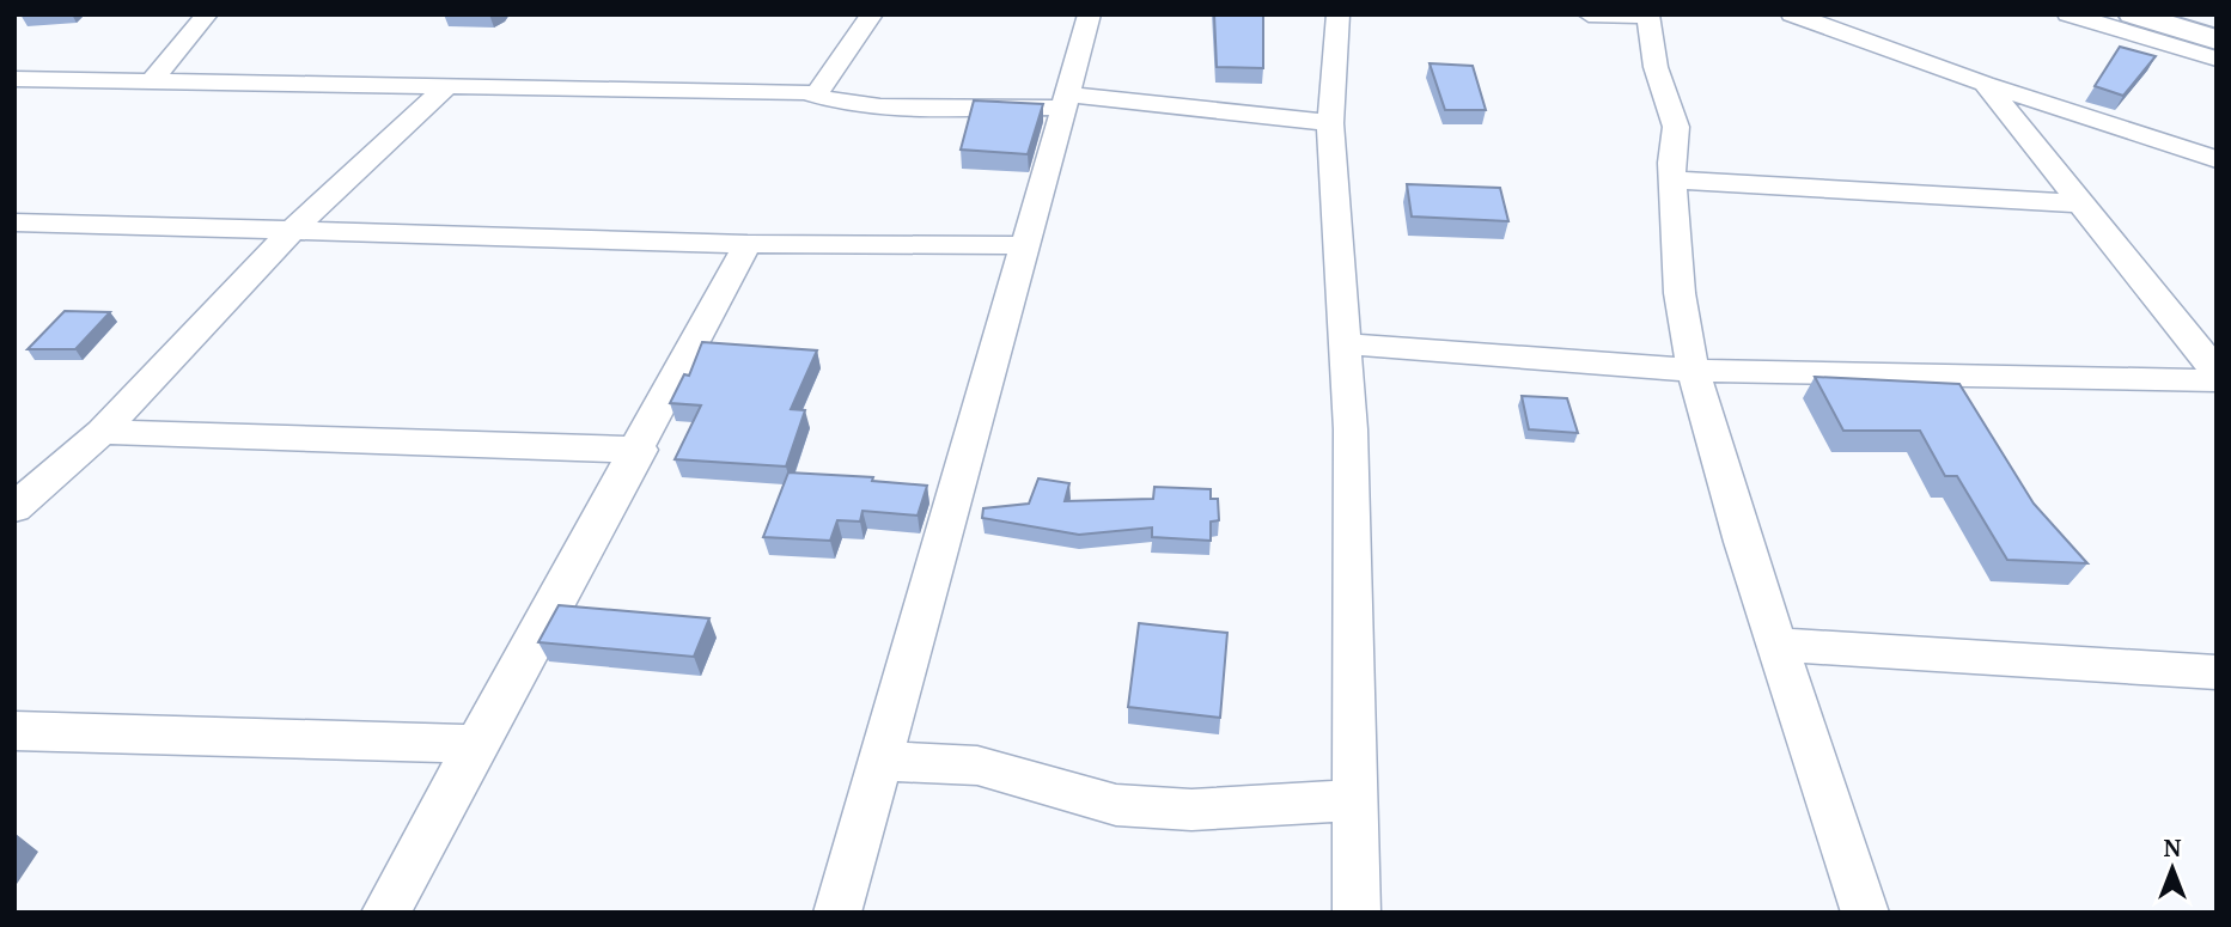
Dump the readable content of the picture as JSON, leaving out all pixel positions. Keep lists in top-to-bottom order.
{
  "north": "top"
}
